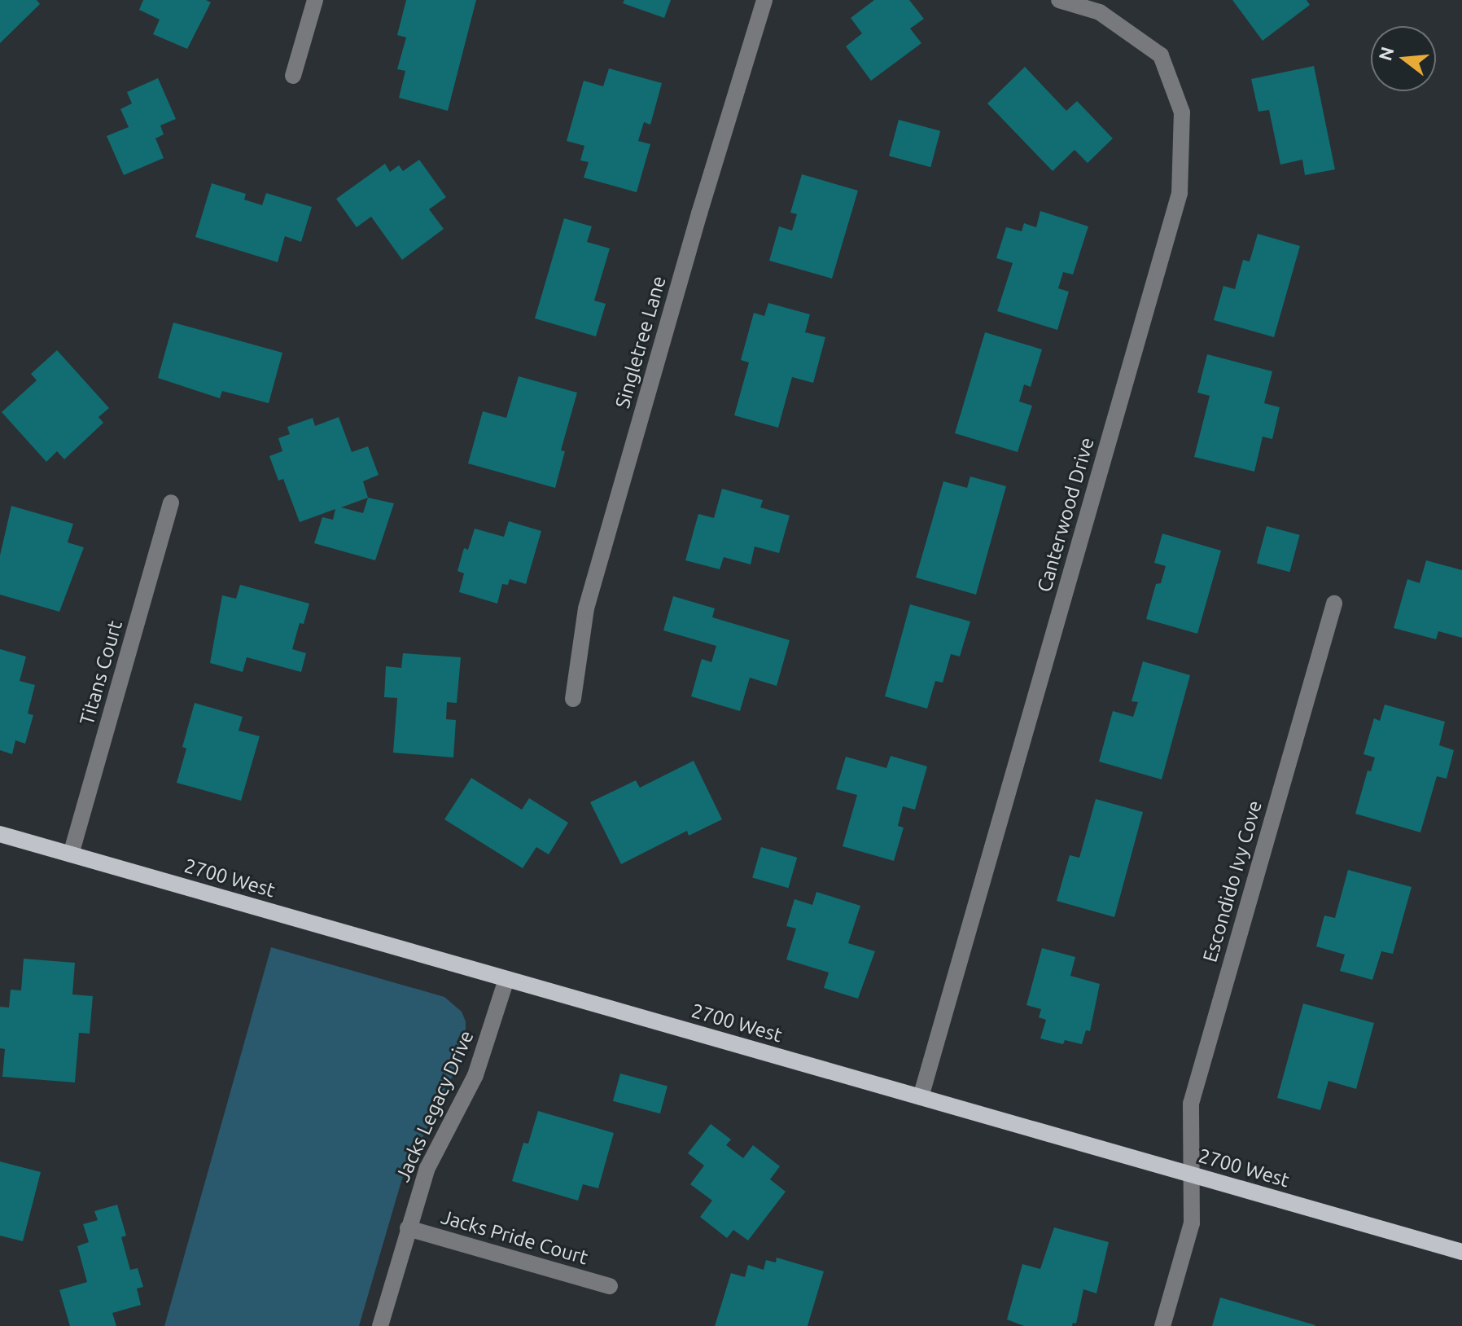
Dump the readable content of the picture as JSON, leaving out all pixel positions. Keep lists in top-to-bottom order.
{
  "streets": {
    "main road": ["2700 West"],
    "street": [
      "Singletree Lane",
      "Canterwood Drive",
      "Titans Court",
      "Escondido Ivy Cove",
      "Jacks Legacy Drive",
      "Jacks Pride Court"
    ]
  },
  "crossings": [
    ["Canterwood Drive", "2700 West"],
    ["Titans Court", "2700 West"],
    ["2700 West", "Escondido Ivy Cove"],
    ["2700 West", "Jacks Legacy Drive"],
    ["Jacks Legacy Drive", "Jacks Pride Court"]
  ],
  "north": "left"
}
